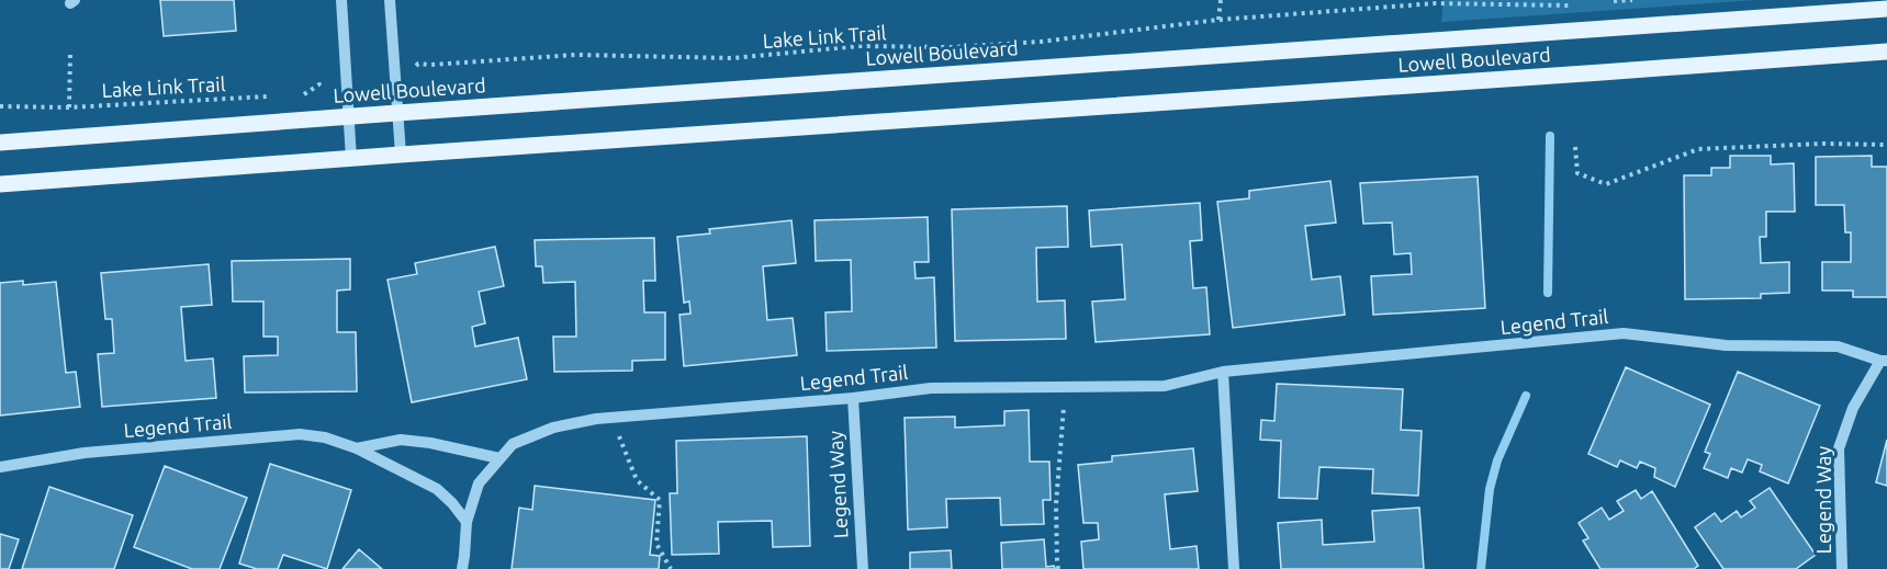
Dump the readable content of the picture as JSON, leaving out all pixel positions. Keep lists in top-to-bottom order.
{
  "streets": {
    "main road": ["Lowell Boulevard"],
    "street": ["Legend Trail", "Legend Way"],
    "path": ["Lake Link Trail"]
  },
  "crossings": [
    ["Legend Trail", "Legend Way"]
  ]
}
